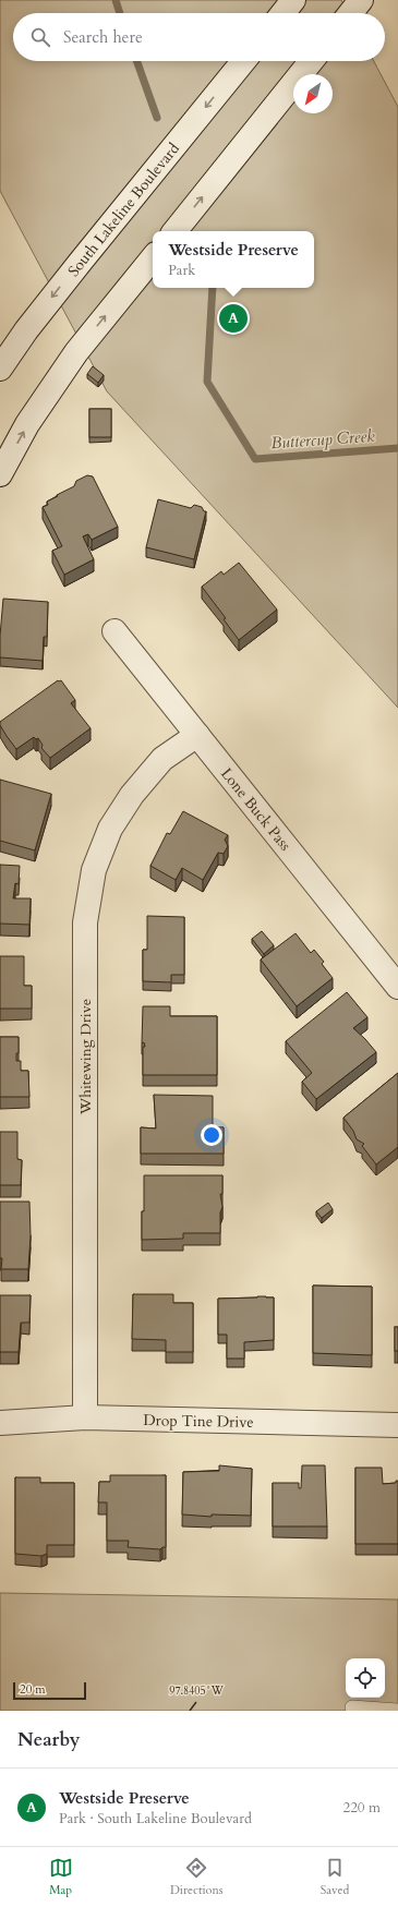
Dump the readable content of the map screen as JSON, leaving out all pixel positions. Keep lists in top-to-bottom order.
{
  "streets": {
    "street": [
      "South Lakeline Boulevard",
      "Lone Buck Pass",
      "Whitewing Drive",
      "Drop Tine Drive"
    ]
  },
  "crossings": [
    ["Lone Buck Pass", "Whitewing Drive"],
    ["Whitewing Drive", "Drop Tine Drive"]
  ],
  "water": ["Buttercup Creek"],
  "scale_bar": "20 m",
  "north": "bottom left",
  "page": {
    "search": "Search here",
    "popup": ["Westside Preserve", "Park"],
    "pins": "A",
    "scale": "20 m",
    "heading": "Nearby",
    "list": [
      {
        "mark": "A",
        "name": "Westside Preserve",
        "note": "Park · South Lakeline Boulevard",
        "value": "220 m"
      }
    ],
    "nav": ["Map", "Directions", "Saved"]
  },
  "coordinates": ["97.8405°W"]
}
